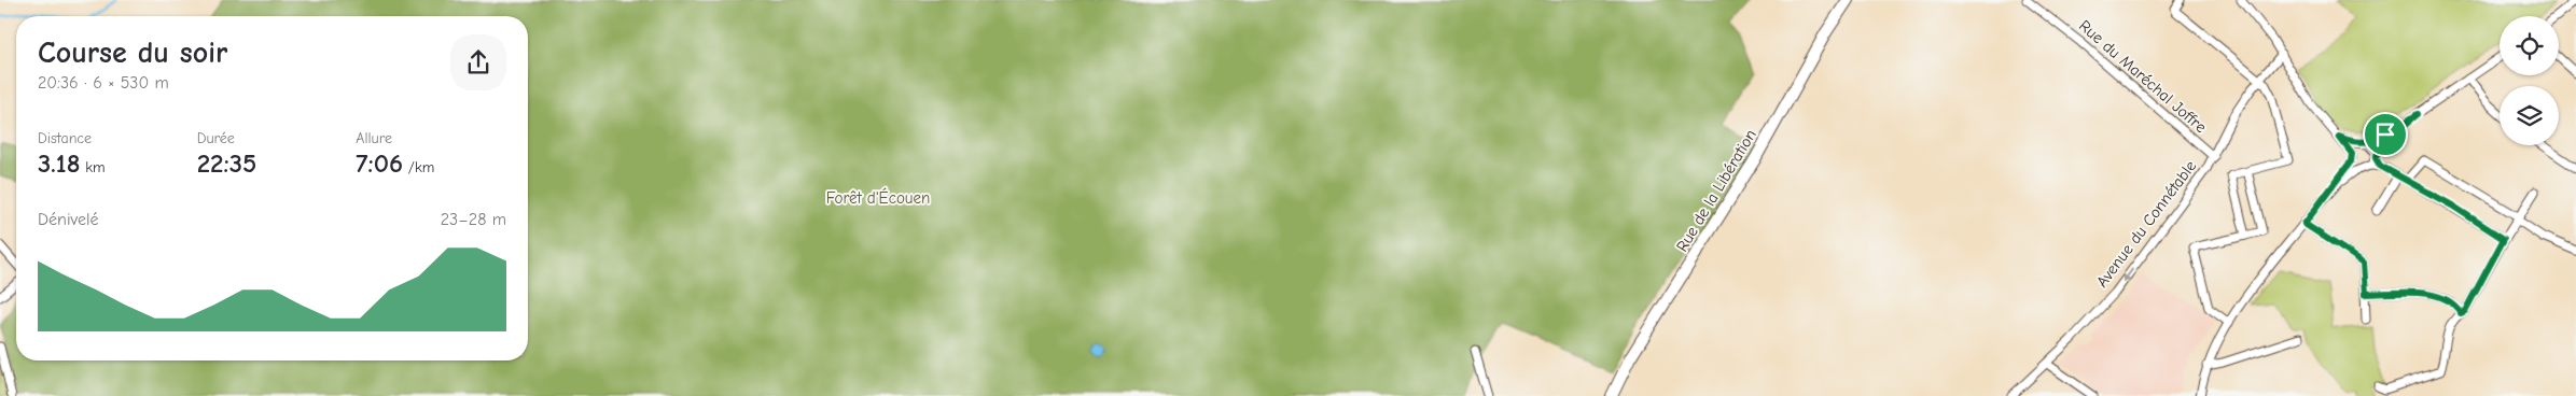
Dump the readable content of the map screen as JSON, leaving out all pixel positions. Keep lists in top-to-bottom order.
{
  "streets": {
    "main road": ["Rue de la Libération"],
    "street": ["Rue du Maréchal Joffre", "Avenue du Connétable"]
  },
  "crossings": [
    ["Rue du Maréchal Joffre", "Avenue du Connétable"]
  ],
  "one_way": ["Avenue du Connétable"],
  "parks": ["Forêt d'Écouen"],
  "page": {
    "heading": ["Course du soir", "20:36 · 6 × 530 m"],
    "stats": [
      ["Distance", "3.18 km"],
      ["Durée", "22:35"],
      ["Allure", "7:06 /km"]
    ],
    "chart": ["Dénivelé", "23–28 m"]
  }
}
